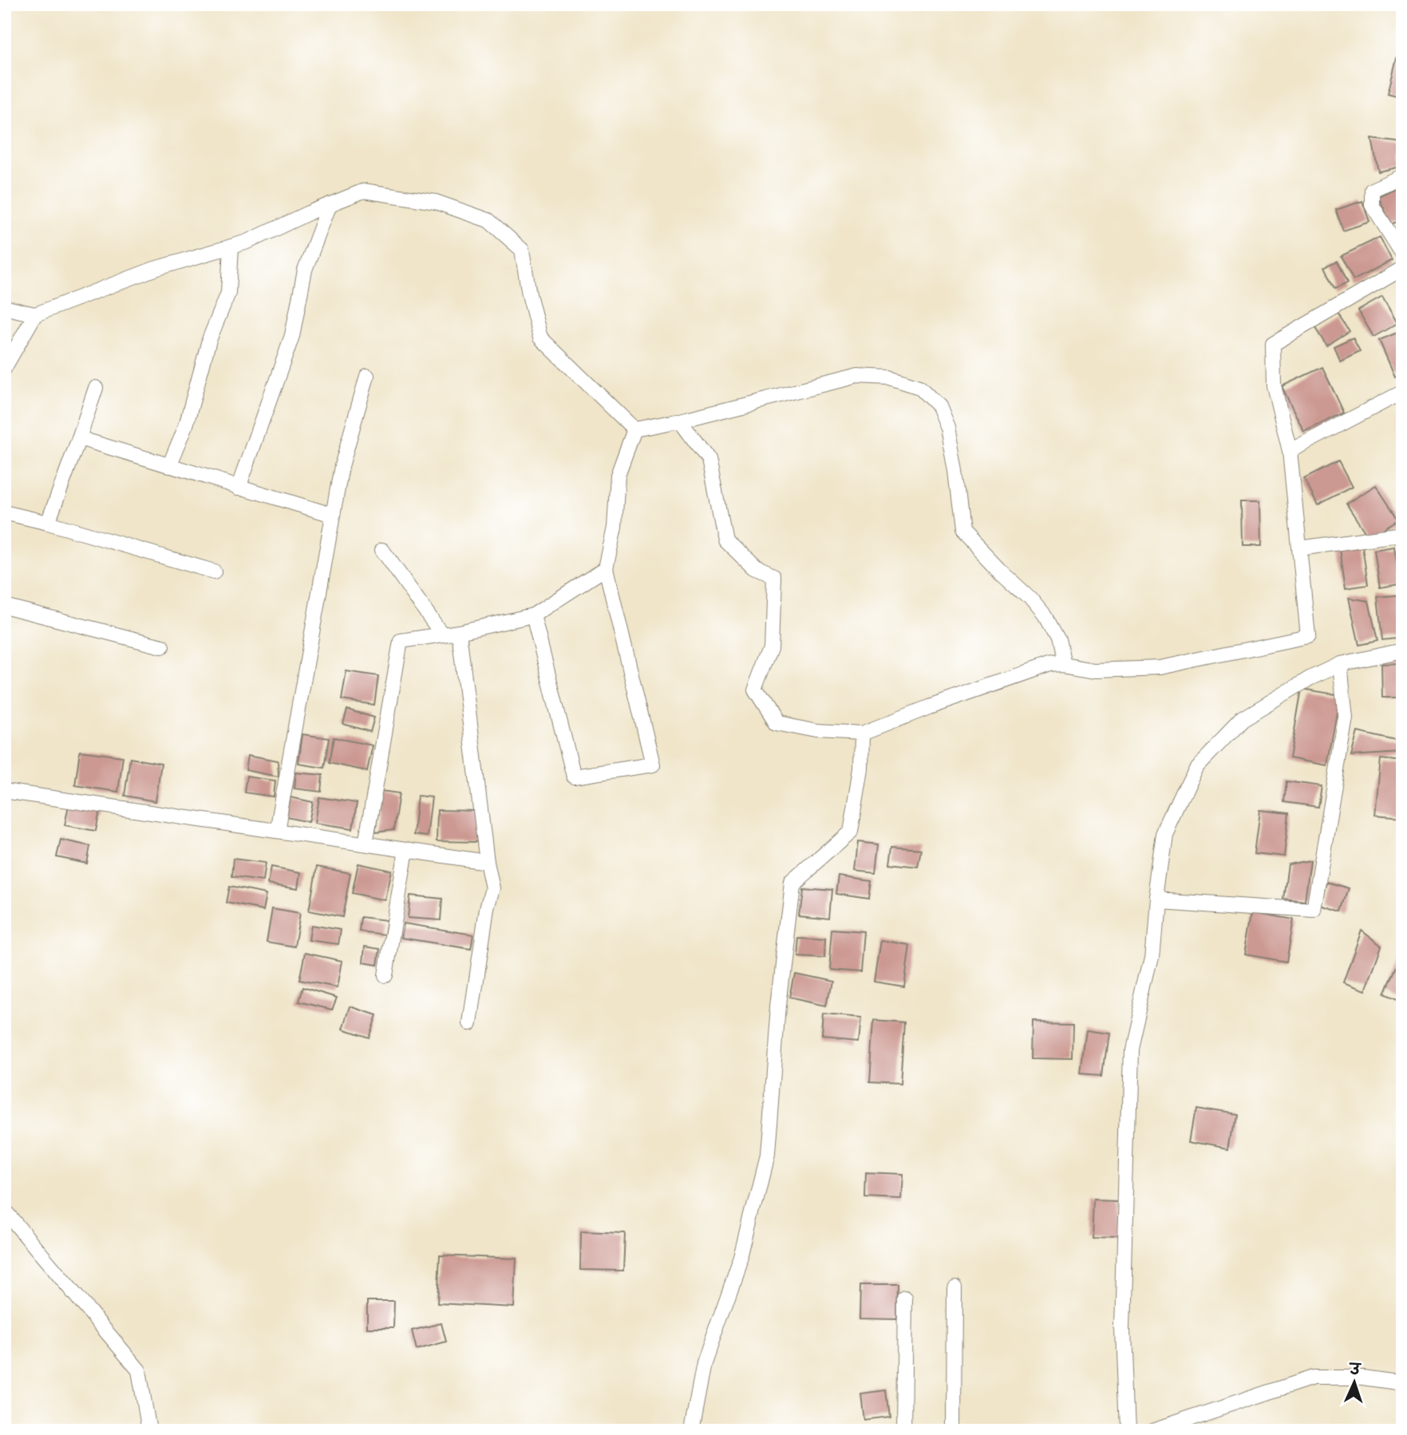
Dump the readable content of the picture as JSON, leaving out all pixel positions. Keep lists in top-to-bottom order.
{
  "north": "top"
}
